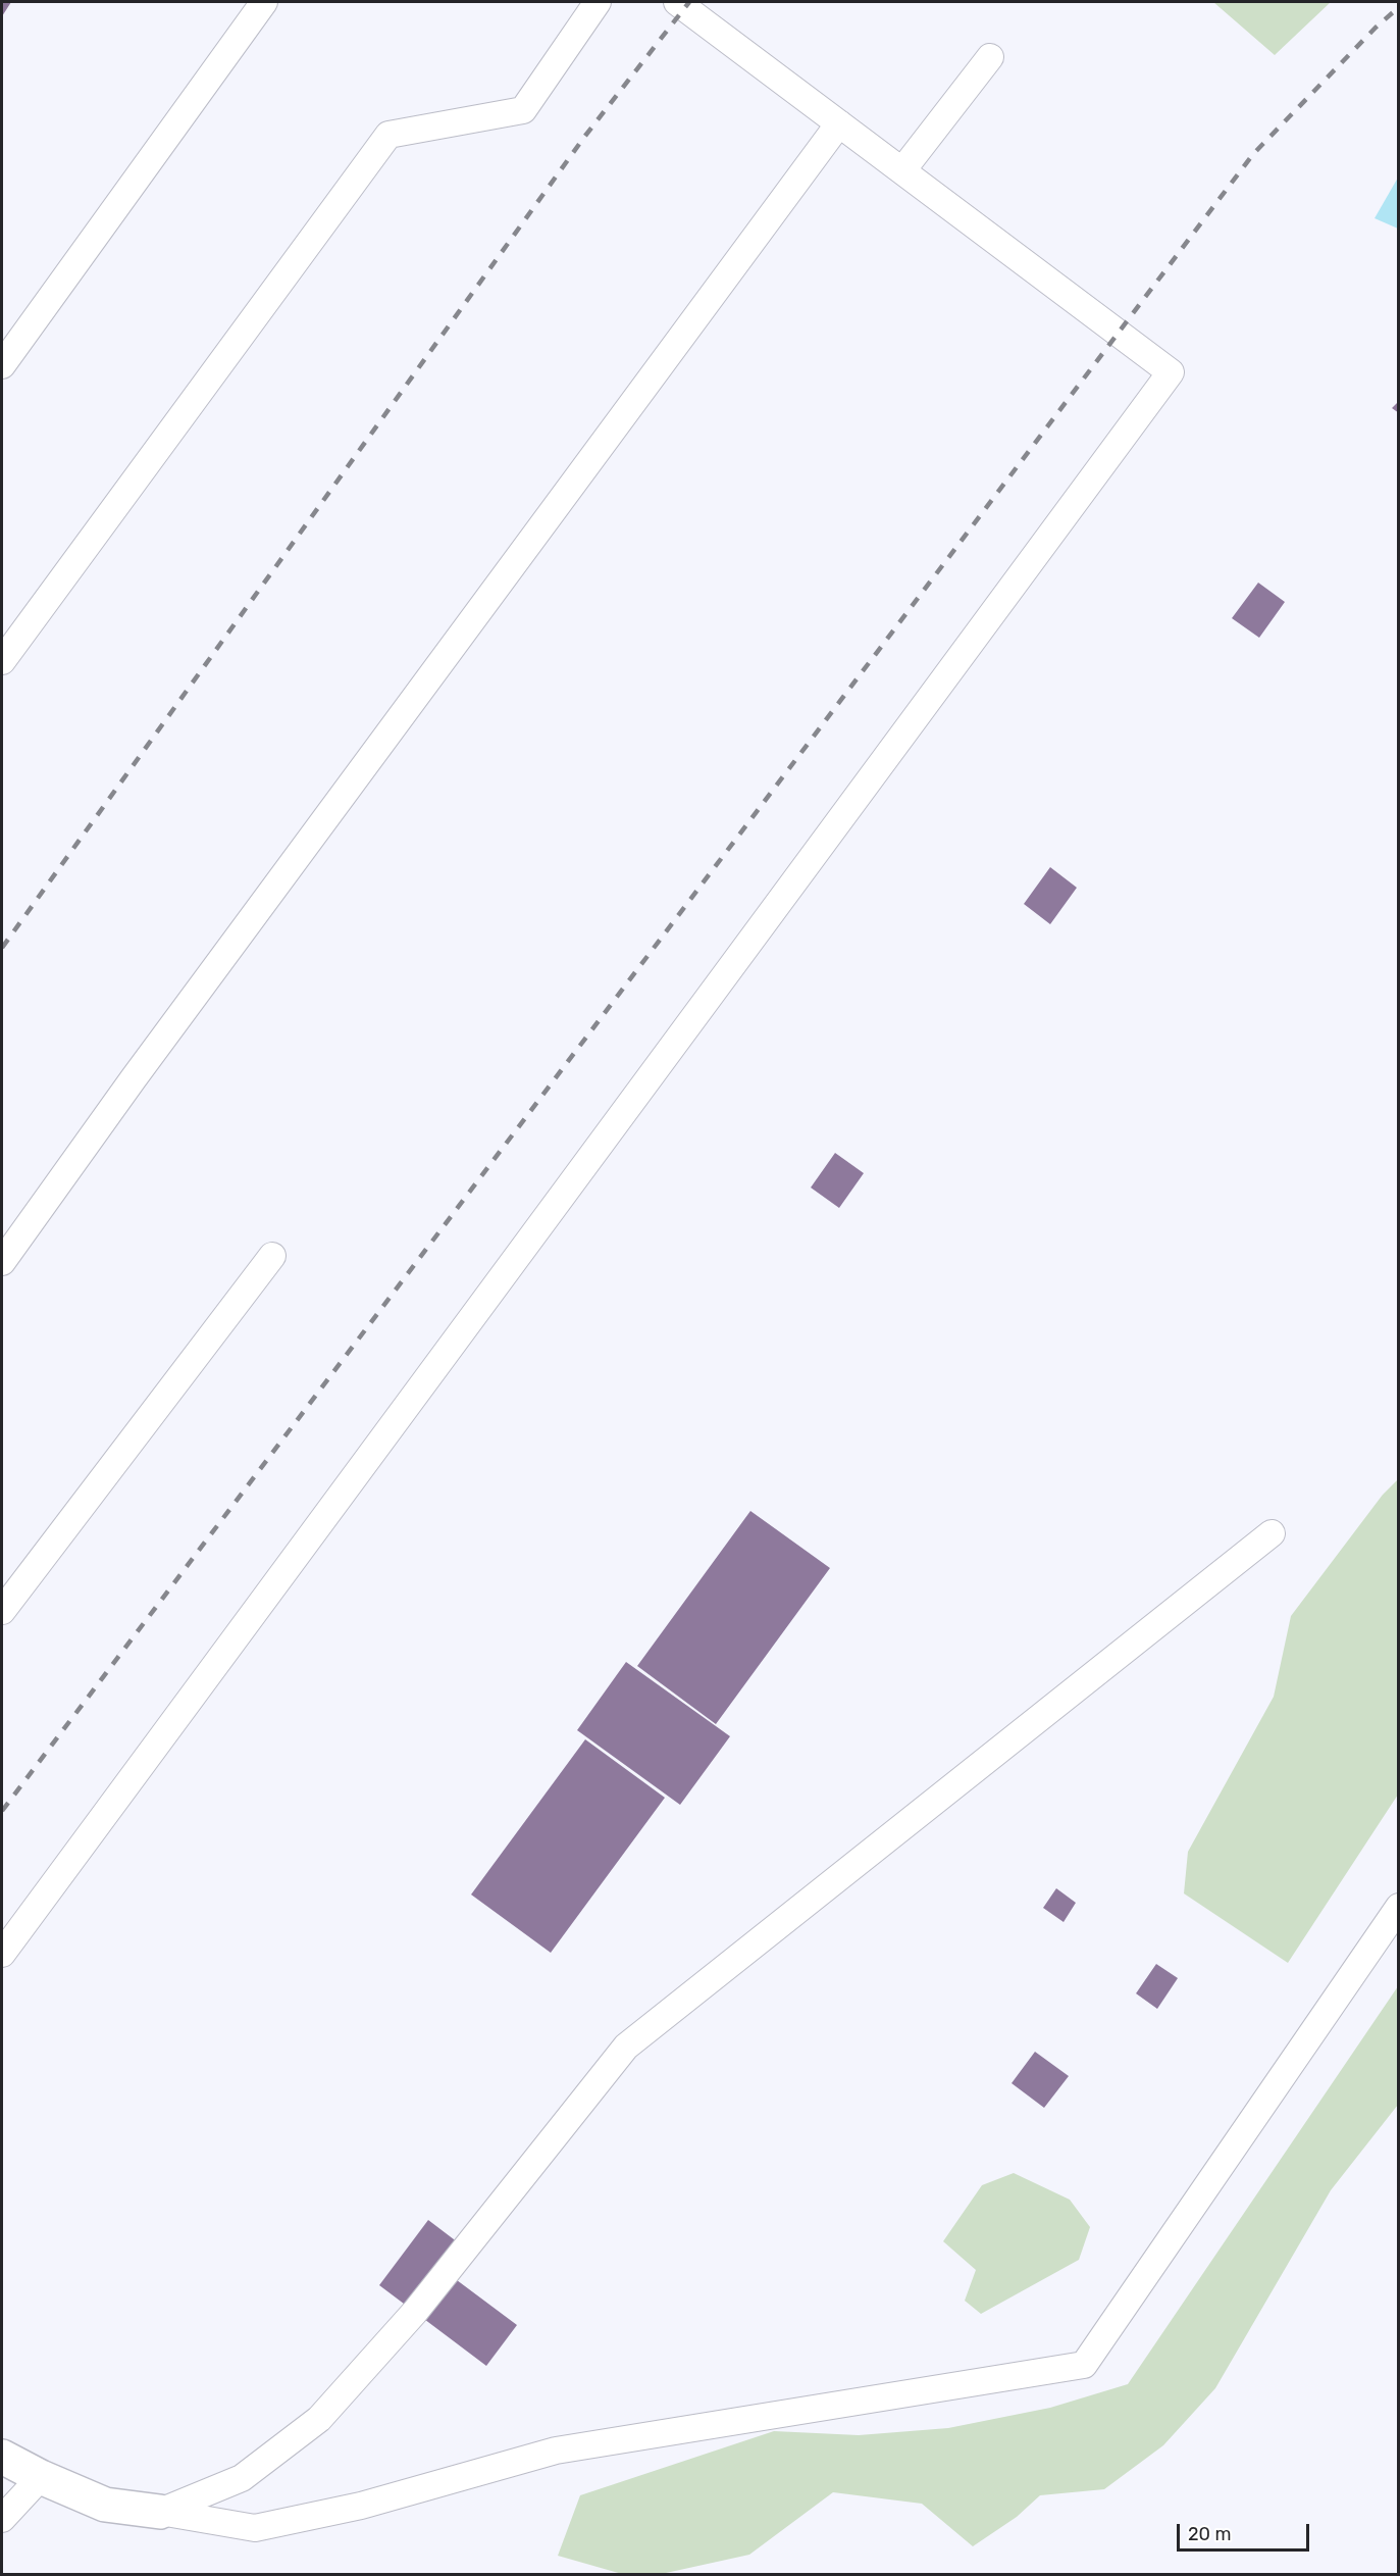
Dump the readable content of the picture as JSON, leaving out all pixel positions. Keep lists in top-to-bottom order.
{
  "scale_bar": "20 m"
}
